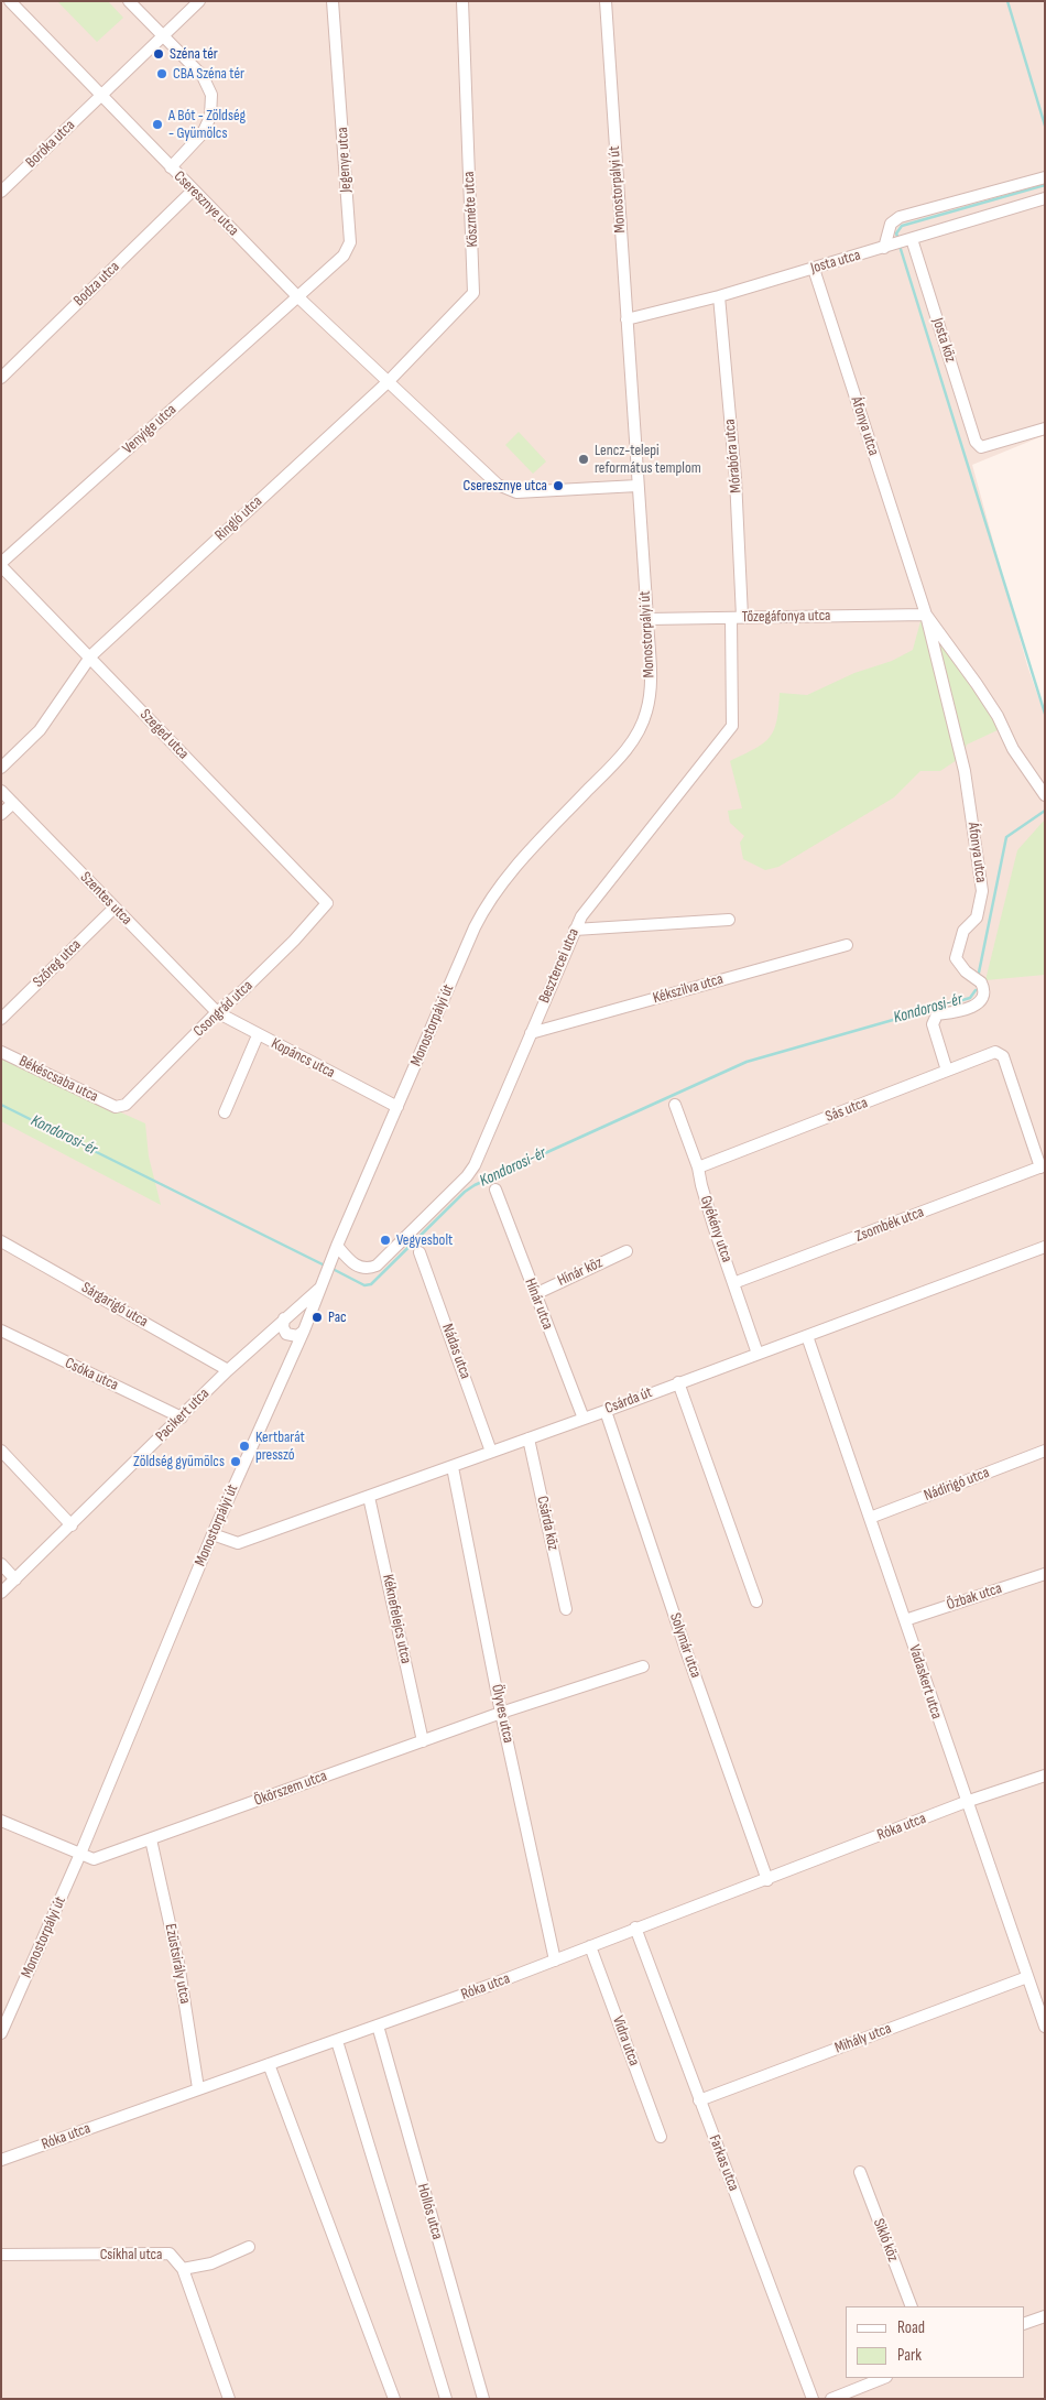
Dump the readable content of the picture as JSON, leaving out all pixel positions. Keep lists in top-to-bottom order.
{
  "streets": {
    "street": [
      "Boróka utca",
      "Jegenye utca",
      "Monostorpályi út",
      "Cseresznye utca",
      "Köszméte utca",
      "Josta utca",
      "Bodza utca",
      "Josta köz",
      "Áfonya utca",
      "Venyige utca",
      "Mórabóra utca",
      "Ringló utca",
      "Tőzegáfonya utca",
      "Szeged utca",
      "Szentes utca",
      "Szőreg utca",
      "Besztercei utca",
      "Kékszilva utca",
      "Csongrád utca",
      "Kopáncs utca",
      "Békéscsaba utca",
      "Sás utca",
      "Zsombék utca",
      "Gyékény utca",
      "Hínár köz",
      "Hínár utca",
      "Sárgarigó utca",
      "Nádas utca",
      "Csóka utca",
      "Csárda út",
      "Pacikert utca",
      "Nádirigó utca",
      "Csárda köz",
      "Őzbak utca",
      "Kéknefelejcs utca",
      "Solymár utca",
      "Vadaskert utca",
      "Ölyves utca",
      "Ökörszem utca",
      "Róka utca",
      "Ezüstsirály utca",
      "Mihály utca",
      "Vidra utca",
      "Farkas utca",
      "Hollós utca",
      "Sikló köz",
      "Csíkhal utca"
    ]
  },
  "crossings": [
    ["Boróka utca", "Cseresznye utca"],
    ["Jegenye utca", "Cseresznye utca"],
    ["Jegenye utca", "Venyige utca"],
    ["Monostorpályi út", "Cseresznye utca"],
    ["Monostorpályi út", "Josta utca"],
    ["Monostorpályi út", "Tőzegáfonya utca"],
    ["Monostorpályi út", "Besztercei utca"],
    ["Monostorpályi út", "Kopáncs utca"],
    ["Monostorpályi út", "Csárda út"],
    ["Monostorpályi út", "Pacikert utca"],
    ["Monostorpályi út", "Ökörszem utca"],
    ["Cseresznye utca", "Köszméte utca"],
    ["Cseresznye utca", "Bodza utca"],
    ["Cseresznye utca", "Venyige utca"],
    ["Cseresznye utca", "Ringló utca"],
    ["Köszméte utca", "Ringló utca"],
    ["Josta utca", "Josta köz"],
    ["Josta utca", "Áfonya utca"],
    ["Josta utca", "Mórabóra utca"],
    ["Áfonya utca", "Tőzegáfonya utca"],
    ["Áfonya utca", "Sás utca"],
    ["Venyige utca", "Szeged utca"],
    ["Mórabóra utca", "Tőzegáfonya utca"],
    ["Mórabóra utca", "Besztercei utca"],
    ["Ringló utca", "Szeged utca"],
    ["Tőzegáfonya utca", "Besztercei utca"],
    ["Szeged utca", "Csongrád utca"],
    ["Szentes utca", "Szőreg utca"],
    ["Szentes utca", "Csongrád utca"],
    ["Szentes utca", "Kopáncs utca"],
    ["Besztercei utca", "Kékszilva utca"],
    ["Csongrád utca", "Kopáncs utca"],
    ["Csongrád utca", "Békéscsaba utca"],
    ["Sás utca", "Zsombék utca"],
    ["Sás utca", "Gyékény utca"],
    ["Zsombék utca", "Gyékény utca"],
    ["Gyékény utca", "Csárda út"],
    ["Hínár köz", "Hínár utca"],
    ["Hínár utca", "Csárda út"],
    ["Sárgarigó utca", "Pacikert utca"],
    ["Nádas utca", "Csárda út"],
    ["Csóka utca", "Pacikert utca"],
    ["Csárda út", "Csárda köz"],
    ["Csárda út", "Kéknefelejcs utca"],
    ["Csárda út", "Solymár utca"],
    ["Csárda út", "Vadaskert utca"],
    ["Csárda út", "Ölyves utca"],
    ["Nádirigó utca", "Vadaskert utca"],
    ["Őzbak utca", "Vadaskert utca"],
    ["Kéknefelejcs utca", "Ökörszem utca"],
    ["Solymár utca", "Róka utca"],
    ["Vadaskert utca", "Róka utca"],
    ["Vadaskert utca", "Mihály utca"],
    ["Ölyves utca", "Ökörszem utca"],
    ["Ölyves utca", "Róka utca"],
    ["Ökörszem utca", "Ezüstsirály utca"],
    ["Róka utca", "Ezüstsirály utca"],
    ["Róka utca", "Vidra utca"],
    ["Róka utca", "Farkas utca"],
    ["Róka utca", "Hollós utca"],
    ["Mihály utca", "Farkas utca"]
  ],
  "water": ["Kondorosi-ér"],
  "places": [
    "Széna tér",
    "CBA Széna tér",
    "A Bót - Zöldség - Gyümölcs",
    "Lencz-telepi református templom",
    "Cseresznye utca",
    "Vegyesbolt",
    "Pac",
    "Kertbarát presszó",
    "Zöldség gyümölcs"
  ],
  "legend": ["Road", "Park"]
}
